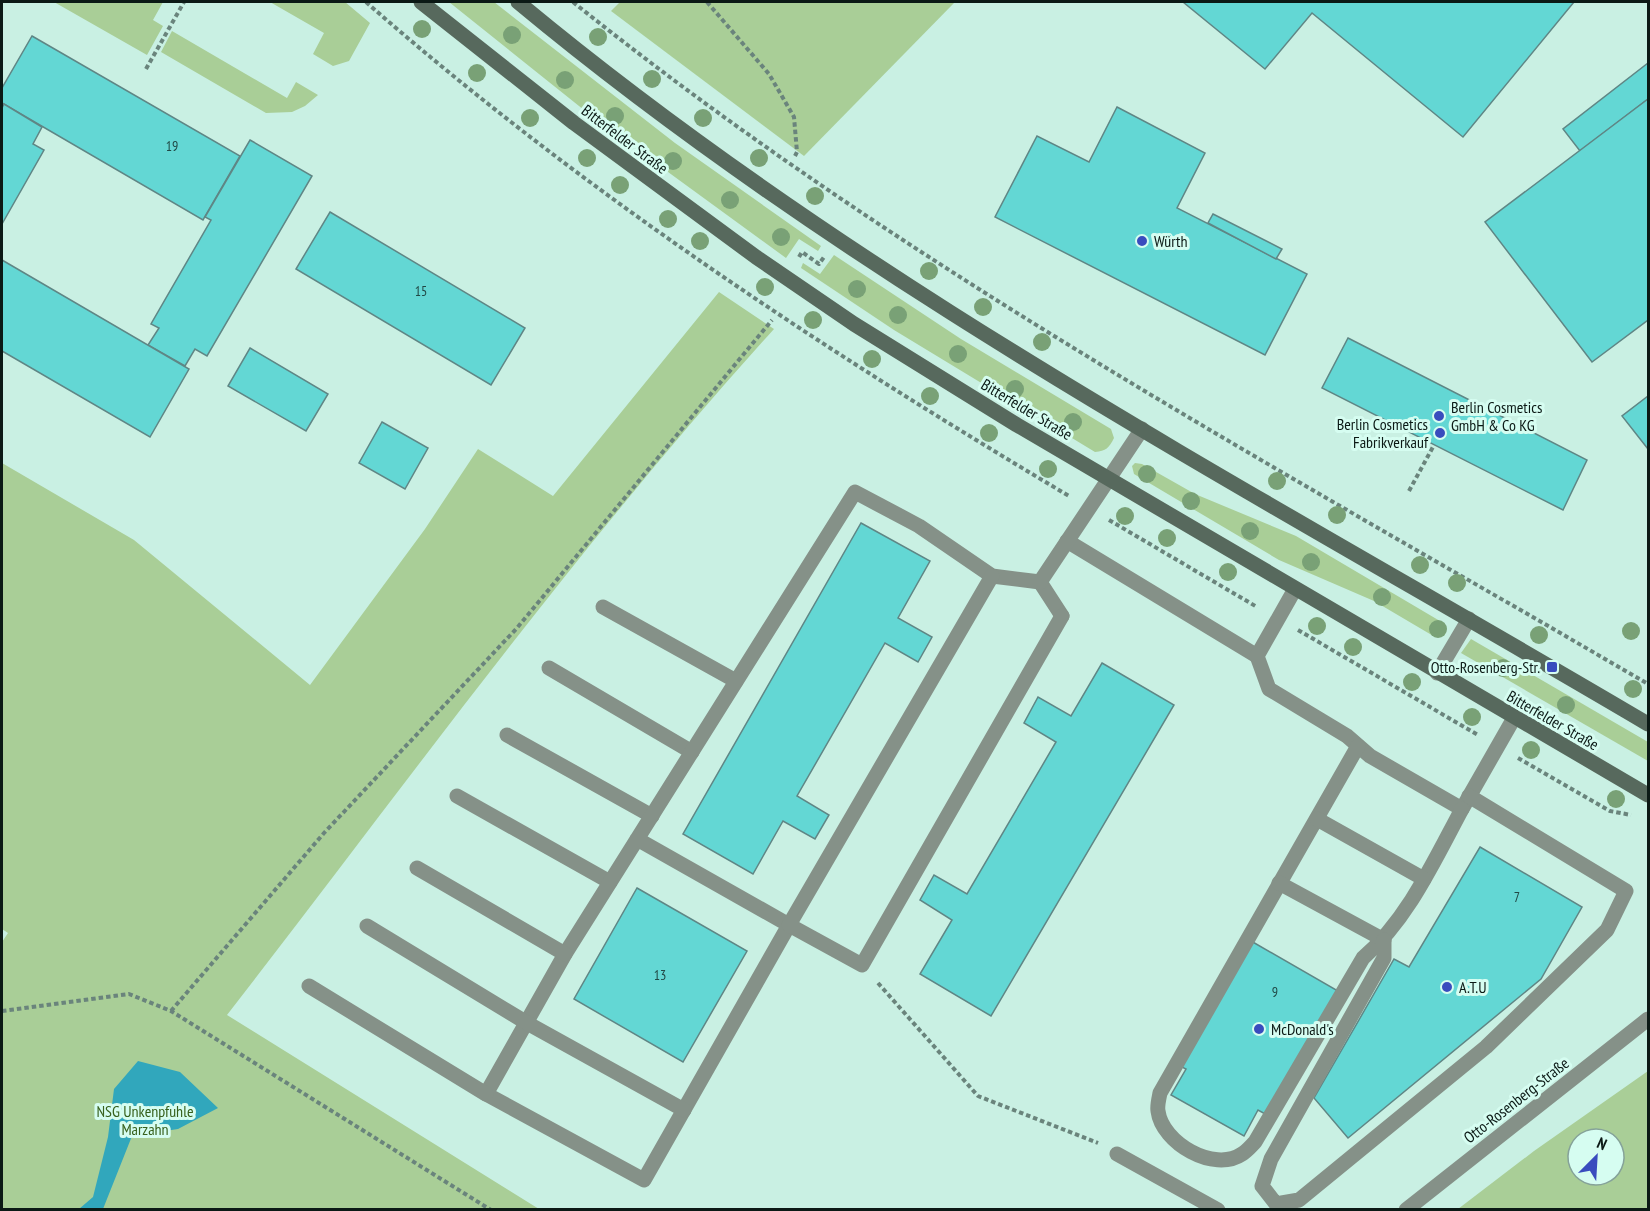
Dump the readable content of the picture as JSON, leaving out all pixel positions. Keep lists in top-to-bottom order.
{
  "streets": {
    "main road": ["Bitterfelder Straße"],
    "street": ["Otto-Rosenberg-Straße"]
  },
  "parks": ["NSG Unkenpfuhle Marzahn"],
  "places": {
    "other": [
      "Würth",
      "Berlin Cosmetics GmbH & Co KG",
      "Berlin Cosmetics Fabrikverkauf",
      "A.T.U",
      "McDonald's"
    ],
    "transit": ["Otto-Rosenberg-Str."]
  },
  "house_numbers": [
    "19",
    "15",
    "7",
    "13",
    "9"
  ],
  "north": "top right"
}
